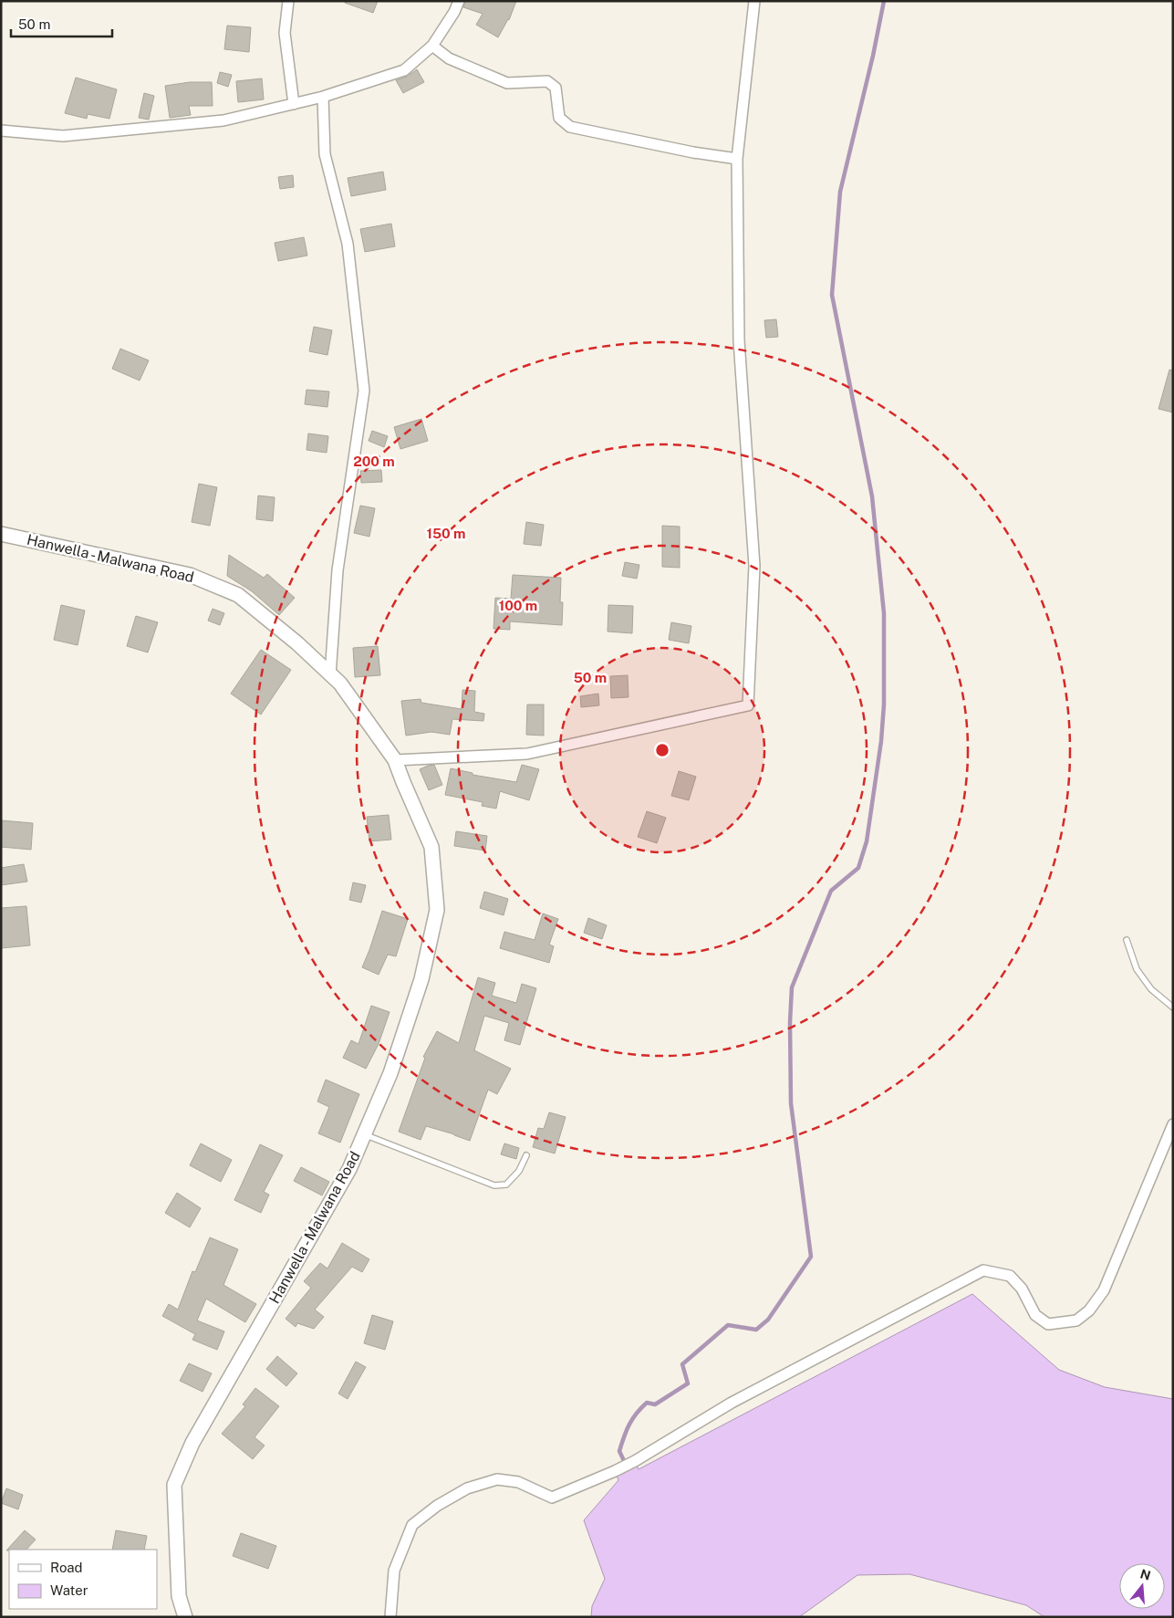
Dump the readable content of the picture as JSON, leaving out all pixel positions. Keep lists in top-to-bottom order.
{
  "streets": {
    "street": ["Hanwella - Malwana Road"]
  },
  "legend": ["Road", "Water"],
  "scale_bar": "50 m",
  "north": "top",
  "rings": [
    "200 m",
    "150 m",
    "100 m",
    "50 m"
  ]
}
